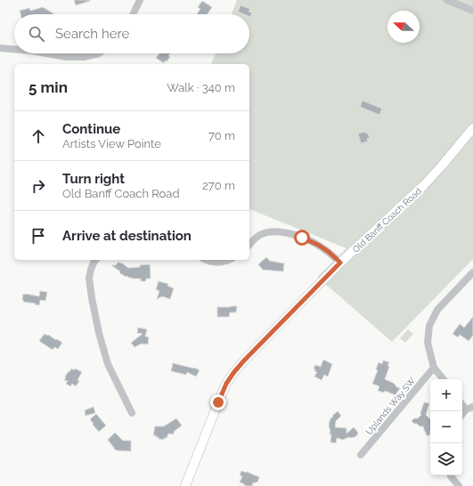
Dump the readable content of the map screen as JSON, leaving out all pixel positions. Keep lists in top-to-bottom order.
{
  "streets": {
    "main road": ["Old Banff Coach Road"],
    "street": ["Uplands Way SW"]
  },
  "north": "left",
  "page": {
    "search": "Search here",
    "heading": ["5 min", "Walk · 340 m"],
    "list": [
      ["Continue", "Artists View Pointe", "70 m"],
      ["Turn right", "Old Banff Coach Road", "270 m"],
      "Arrive at destination"
    ],
    "map_buttons": ["+", "−"]
  }
}
